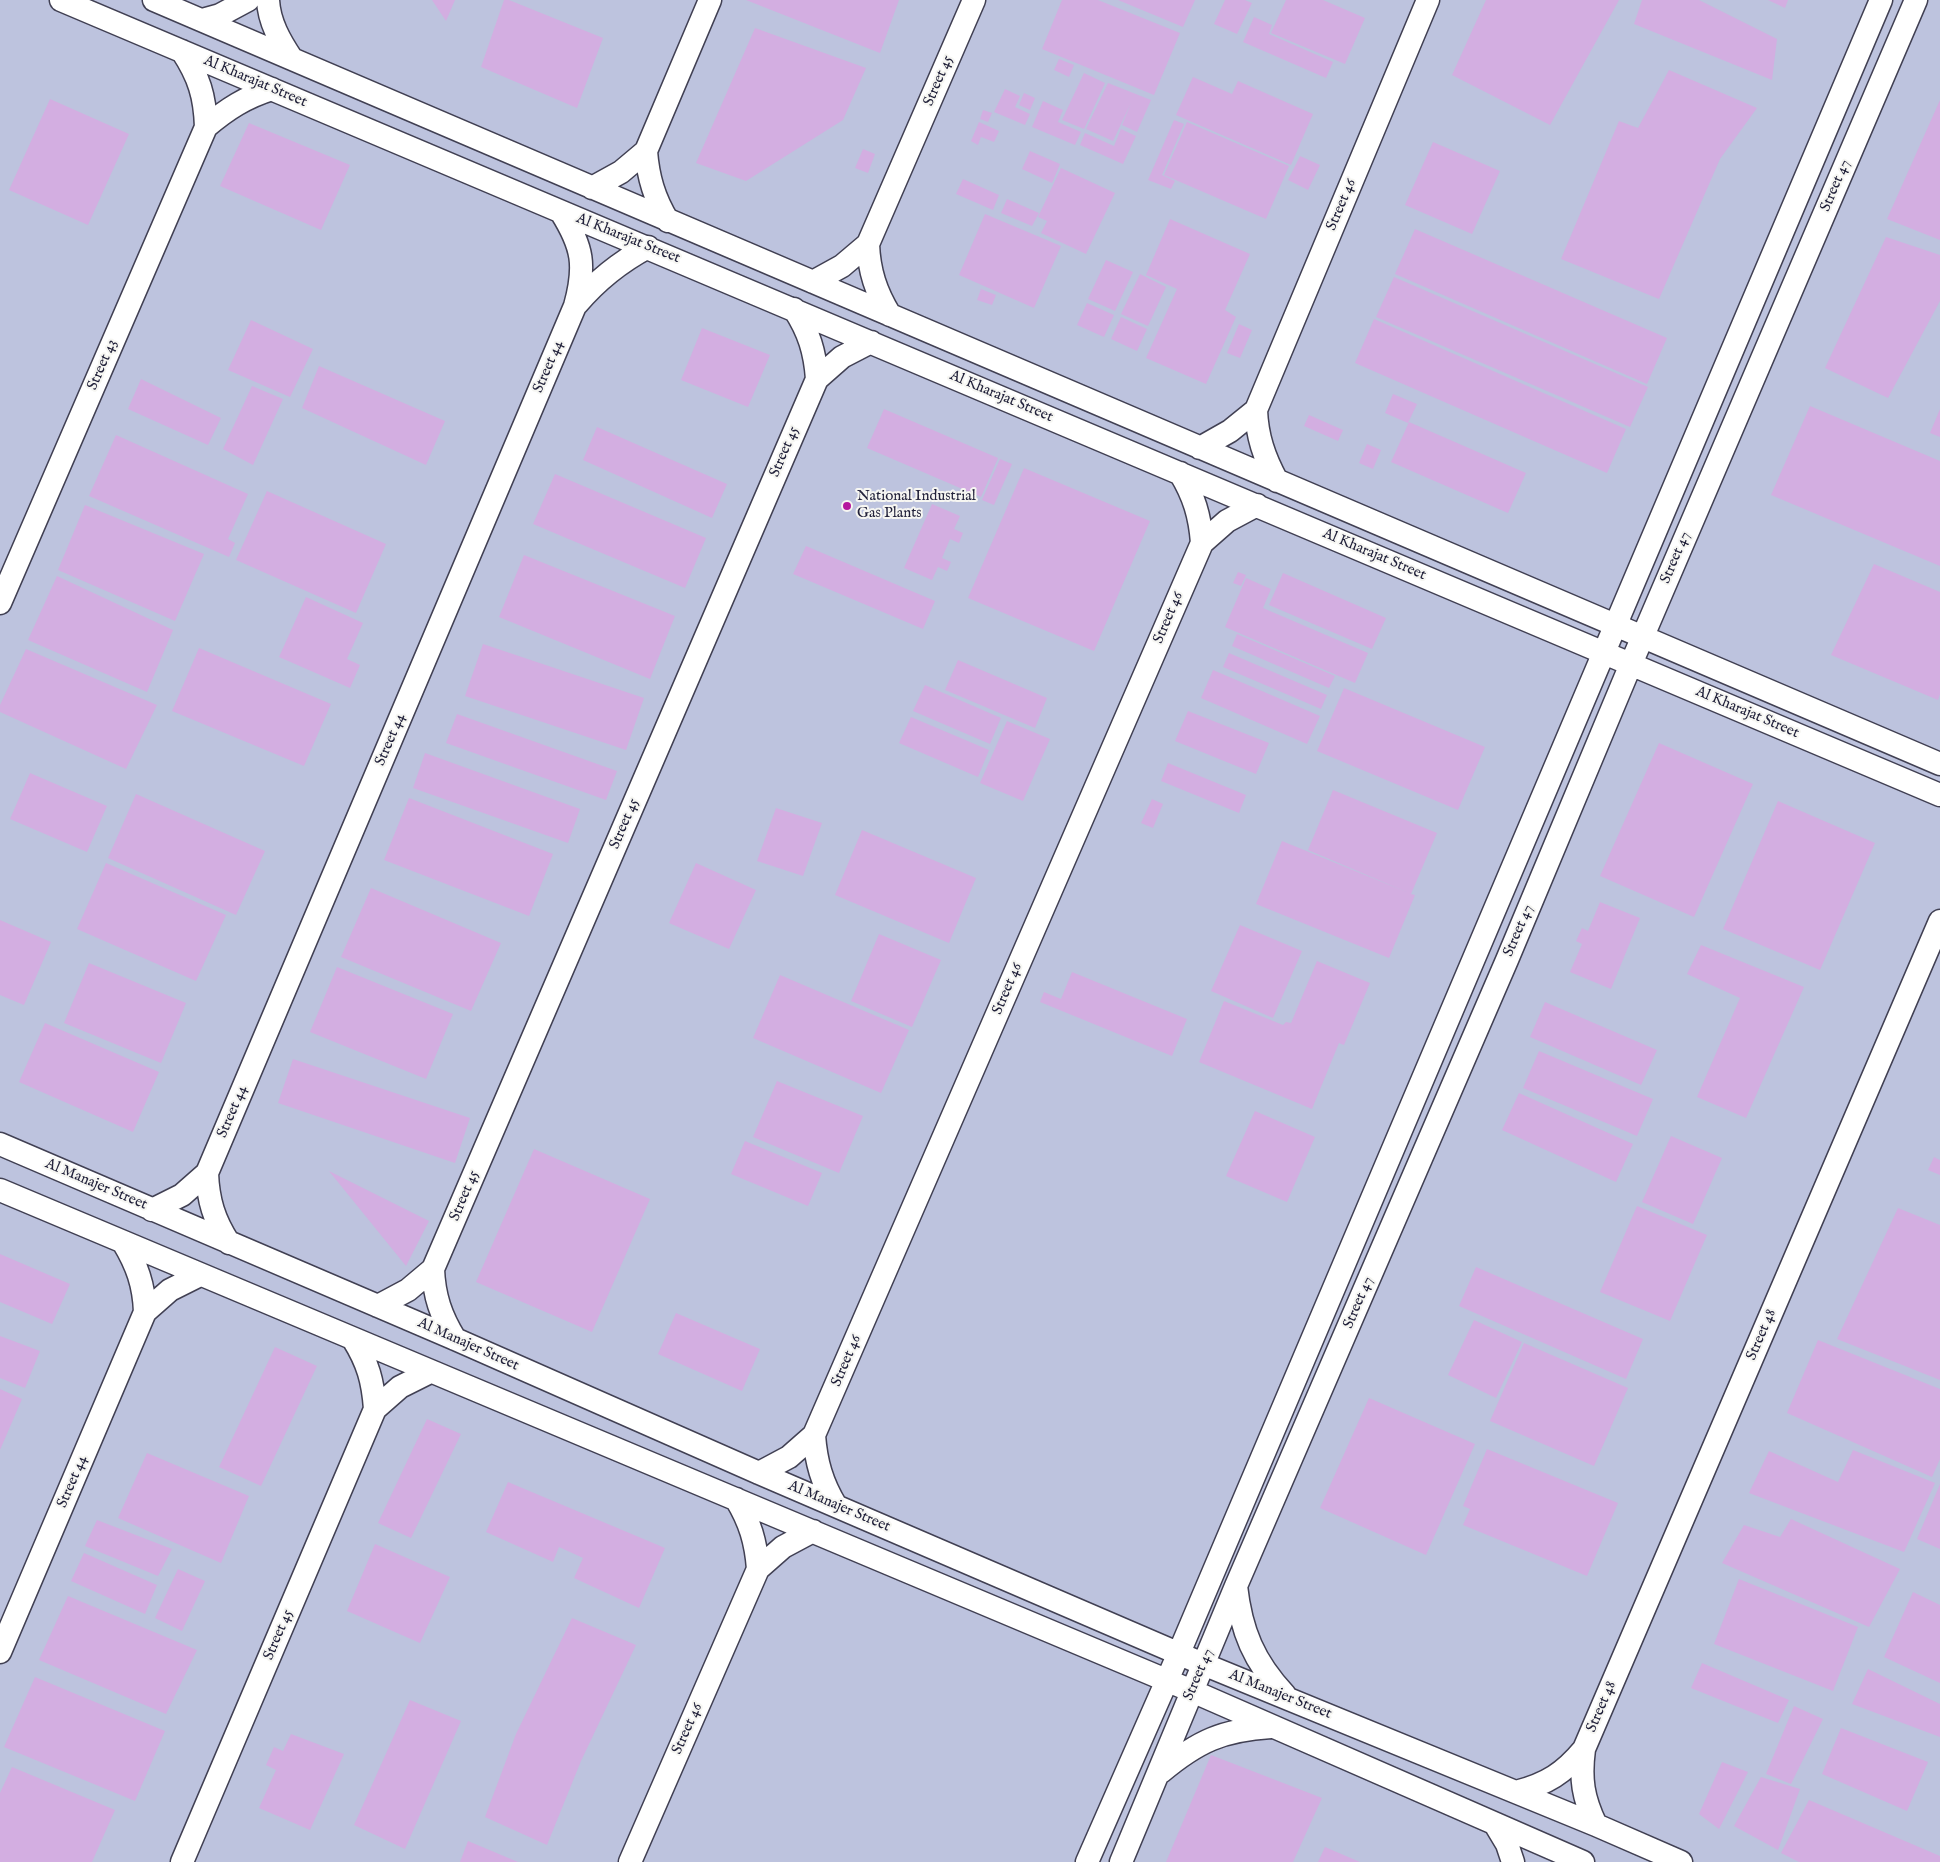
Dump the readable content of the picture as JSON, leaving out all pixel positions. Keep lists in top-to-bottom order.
{
  "streets": {
    "street": [
      "Street 45",
      "Al Kharajat Street",
      "Street 47",
      "Street 46",
      "Street 43",
      "Street 44",
      "Al Manajer Street",
      "Street 48"
    ]
  },
  "crossings": [
    ["Street 45", "Al Kharajat Street"],
    ["Street 45", "Al Manajer Street"],
    ["Al Kharajat Street", "Street 47"],
    ["Al Kharajat Street", "Street 46"],
    ["Al Kharajat Street", "Street 43"],
    ["Al Kharajat Street", "Street 44"],
    ["Street 47", "Al Manajer Street"],
    ["Street 46", "Al Manajer Street"],
    ["Street 44", "Al Manajer Street"],
    ["Al Manajer Street", "Street 48"]
  ],
  "places": ["National Industrial Gas Plants"]
}
